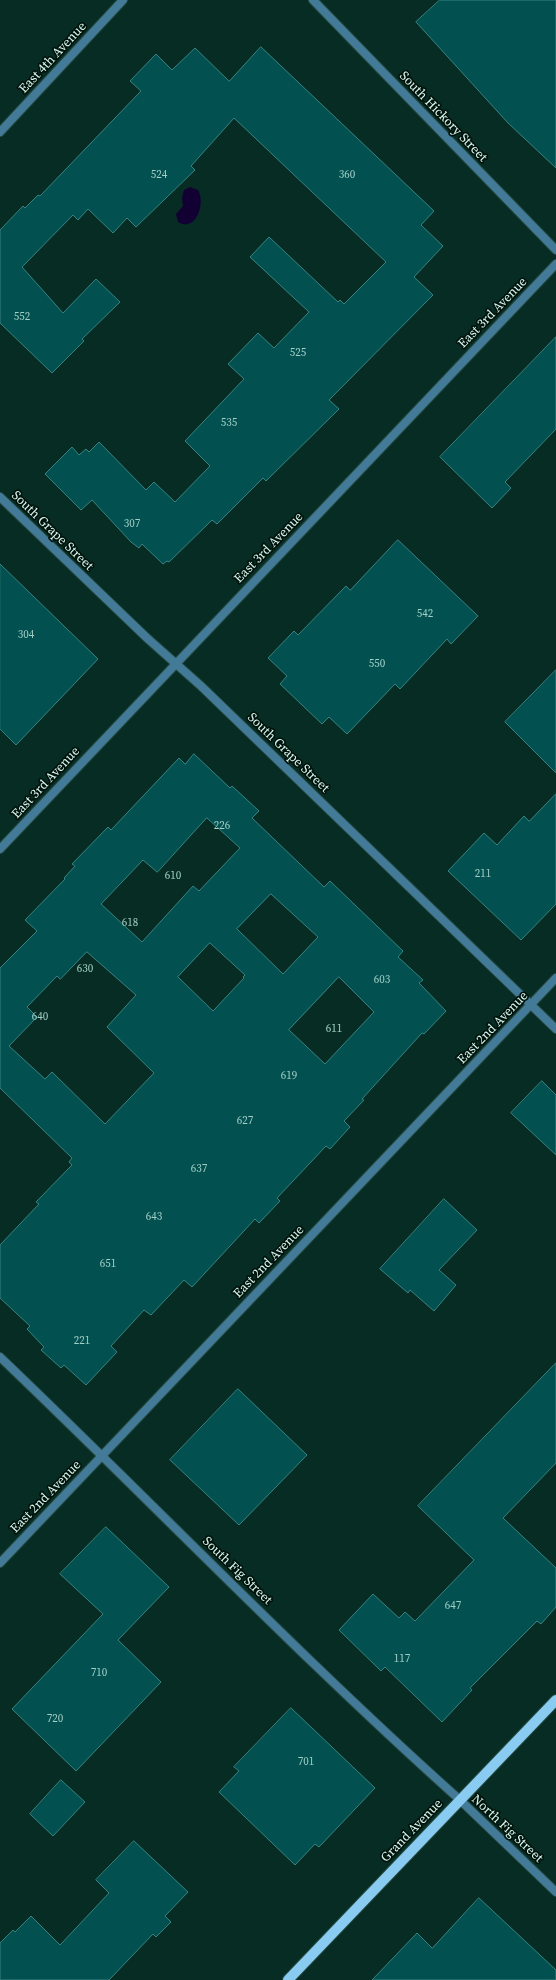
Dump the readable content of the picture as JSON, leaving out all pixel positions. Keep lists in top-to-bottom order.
{
  "streets": {
    "main road": ["Grand Avenue"],
    "street": [
      "East 4th Avenue",
      "South Hickory Street",
      "East 3rd Avenue",
      "South Grape Street",
      "East 2nd Avenue",
      "South Fig Street",
      "North Fig Street"
    ]
  },
  "crossings": [
    ["East 3rd Avenue", "South Grape Street"],
    ["South Grape Street", "East 2nd Avenue"],
    ["East 2nd Avenue", "South Fig Street"],
    ["South Fig Street", "North Fig Street"],
    ["South Fig Street", "Grand Avenue"],
    ["North Fig Street", "Grand Avenue"]
  ],
  "house_numbers": [
    "524",
    "360",
    "552",
    "525",
    "535",
    "307",
    "542",
    "304",
    "550",
    "226",
    "211",
    "610",
    "618",
    "630",
    "603",
    "640",
    "611",
    "619",
    "627",
    "637",
    "643",
    "651",
    "221",
    "647",
    "117",
    "710",
    "720",
    "701"
  ]
}
